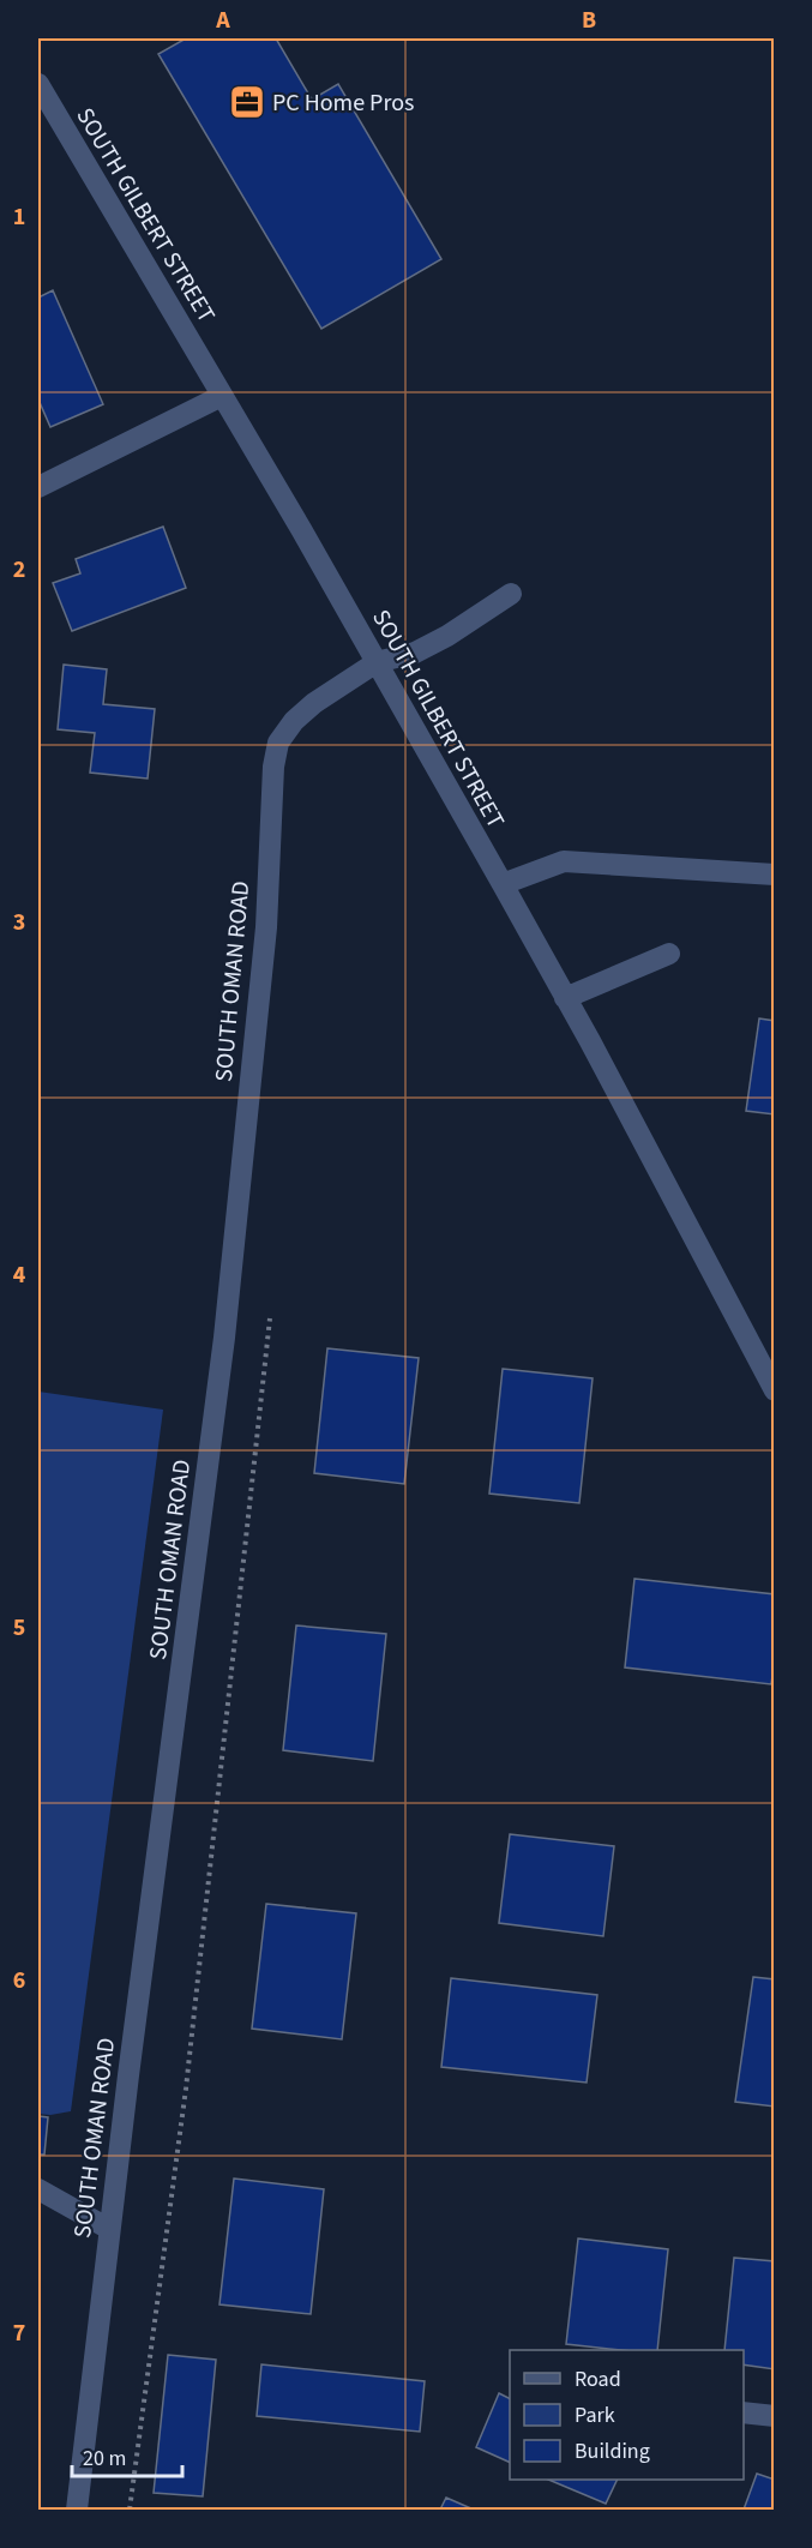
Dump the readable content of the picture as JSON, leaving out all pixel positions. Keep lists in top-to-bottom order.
{
  "streets": {
    "street": ["SOUTH GILBERT STREET", "SOUTH OMAN ROAD"]
  },
  "crossings": [
    ["SOUTH GILBERT STREET", "SOUTH OMAN ROAD"]
  ],
  "places": {
    "office": ["PC Home Pros"]
  },
  "legend": ["Road", "Park", "Building"],
  "scale_bar": "20 m",
  "grid": {
    "columns": ["A", "B"],
    "rows": [
      "1",
      "2",
      "3",
      "4",
      "5",
      "6",
      "7"
    ]
  }
}
